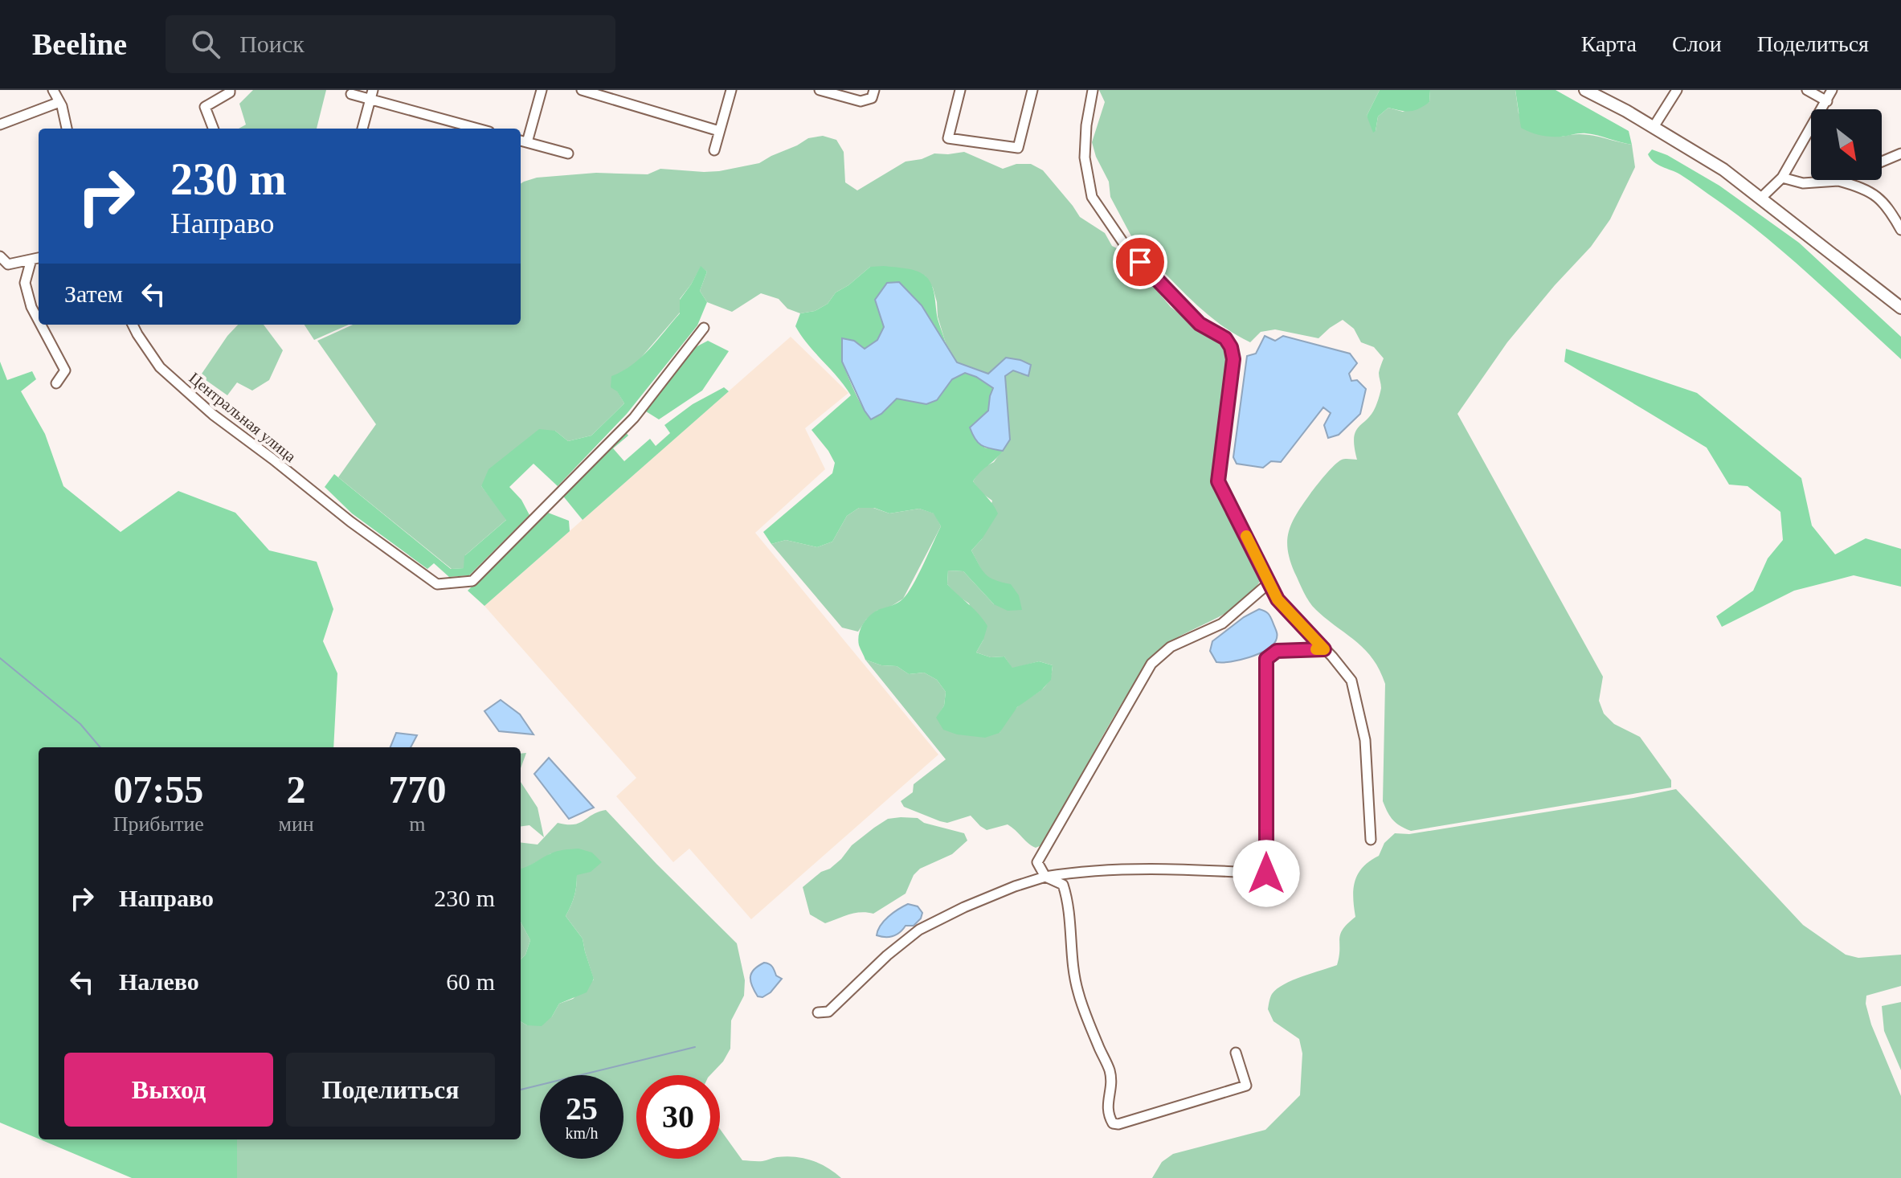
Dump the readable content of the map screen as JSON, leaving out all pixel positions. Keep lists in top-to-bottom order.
{
  "streets": {
    "street": ["Центральная улица"]
  },
  "north": "bottom right",
  "page": {
    "header": "Beeline",
    "search": "Поиск",
    "nav": ["Карта", "Слои", "Поделиться"],
    "turn": ["230 m", "Направо"],
    "then": "Затем",
    "eta": [
      "07:55",
      "Прибытие",
      "2",
      "мин",
      "770",
      "m"
    ],
    "list": [
      {
        "name": "Направо",
        "value": "230 m"
      },
      {
        "name": "Налево",
        "value": "60 m"
      }
    ],
    "buttons": ["Выход", "Поделиться"],
    "speed": "25 km/h",
    "limit": "30"
  }
}
